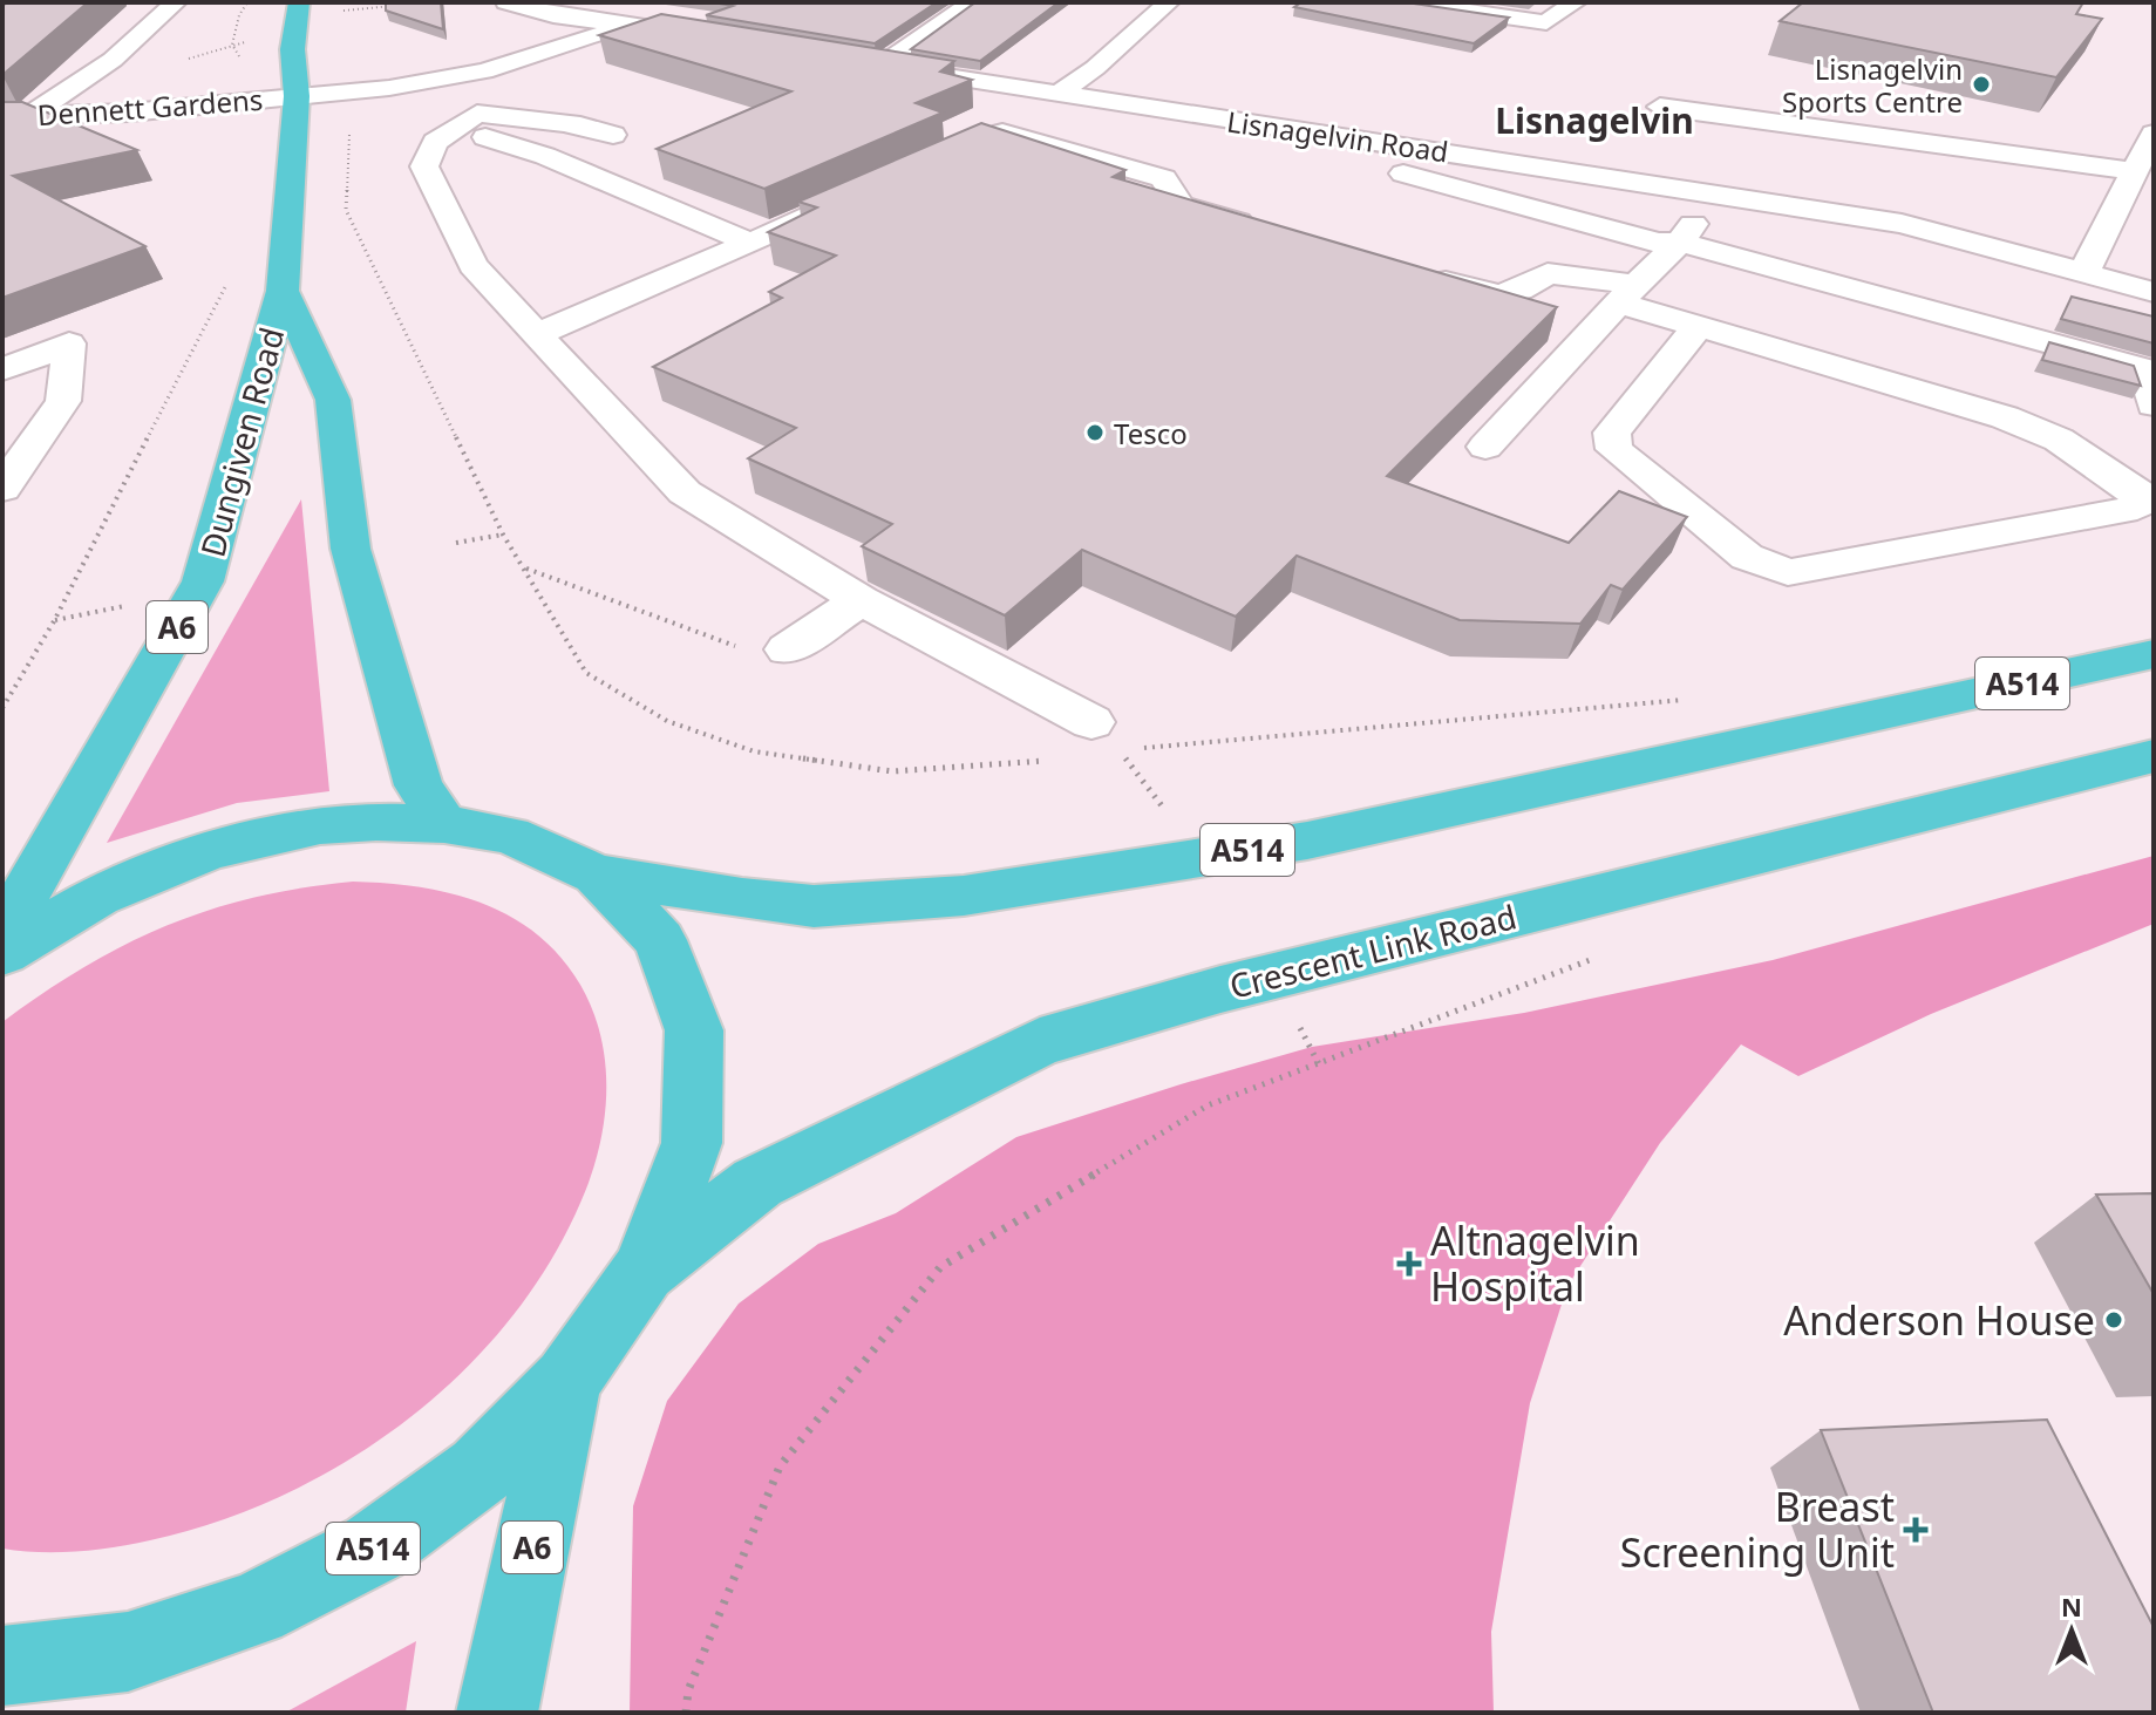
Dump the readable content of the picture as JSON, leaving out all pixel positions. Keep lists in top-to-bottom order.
{
  "streets": {
    "highway": [
      "Dungiven Road",
      "A6",
      "A514",
      "Crescent Link Road"
    ],
    "street": ["Dennett Gardens", "Lisnagelvin Road"]
  },
  "crossings": [
    ["Dennett Gardens", "Dungiven Road"],
    ["Dungiven Road", "A514"],
    ["A6", "A514"],
    ["A514", "Crescent Link Road"]
  ],
  "districts": ["Lisnagelvin"],
  "places": {
    "other": ["Lisnagelvin Sports Centre", "Tesco", "Anderson House"],
    "health": ["Altnagelvin Hospital", "Breast Screening Unit"]
  },
  "north": "top"
}
